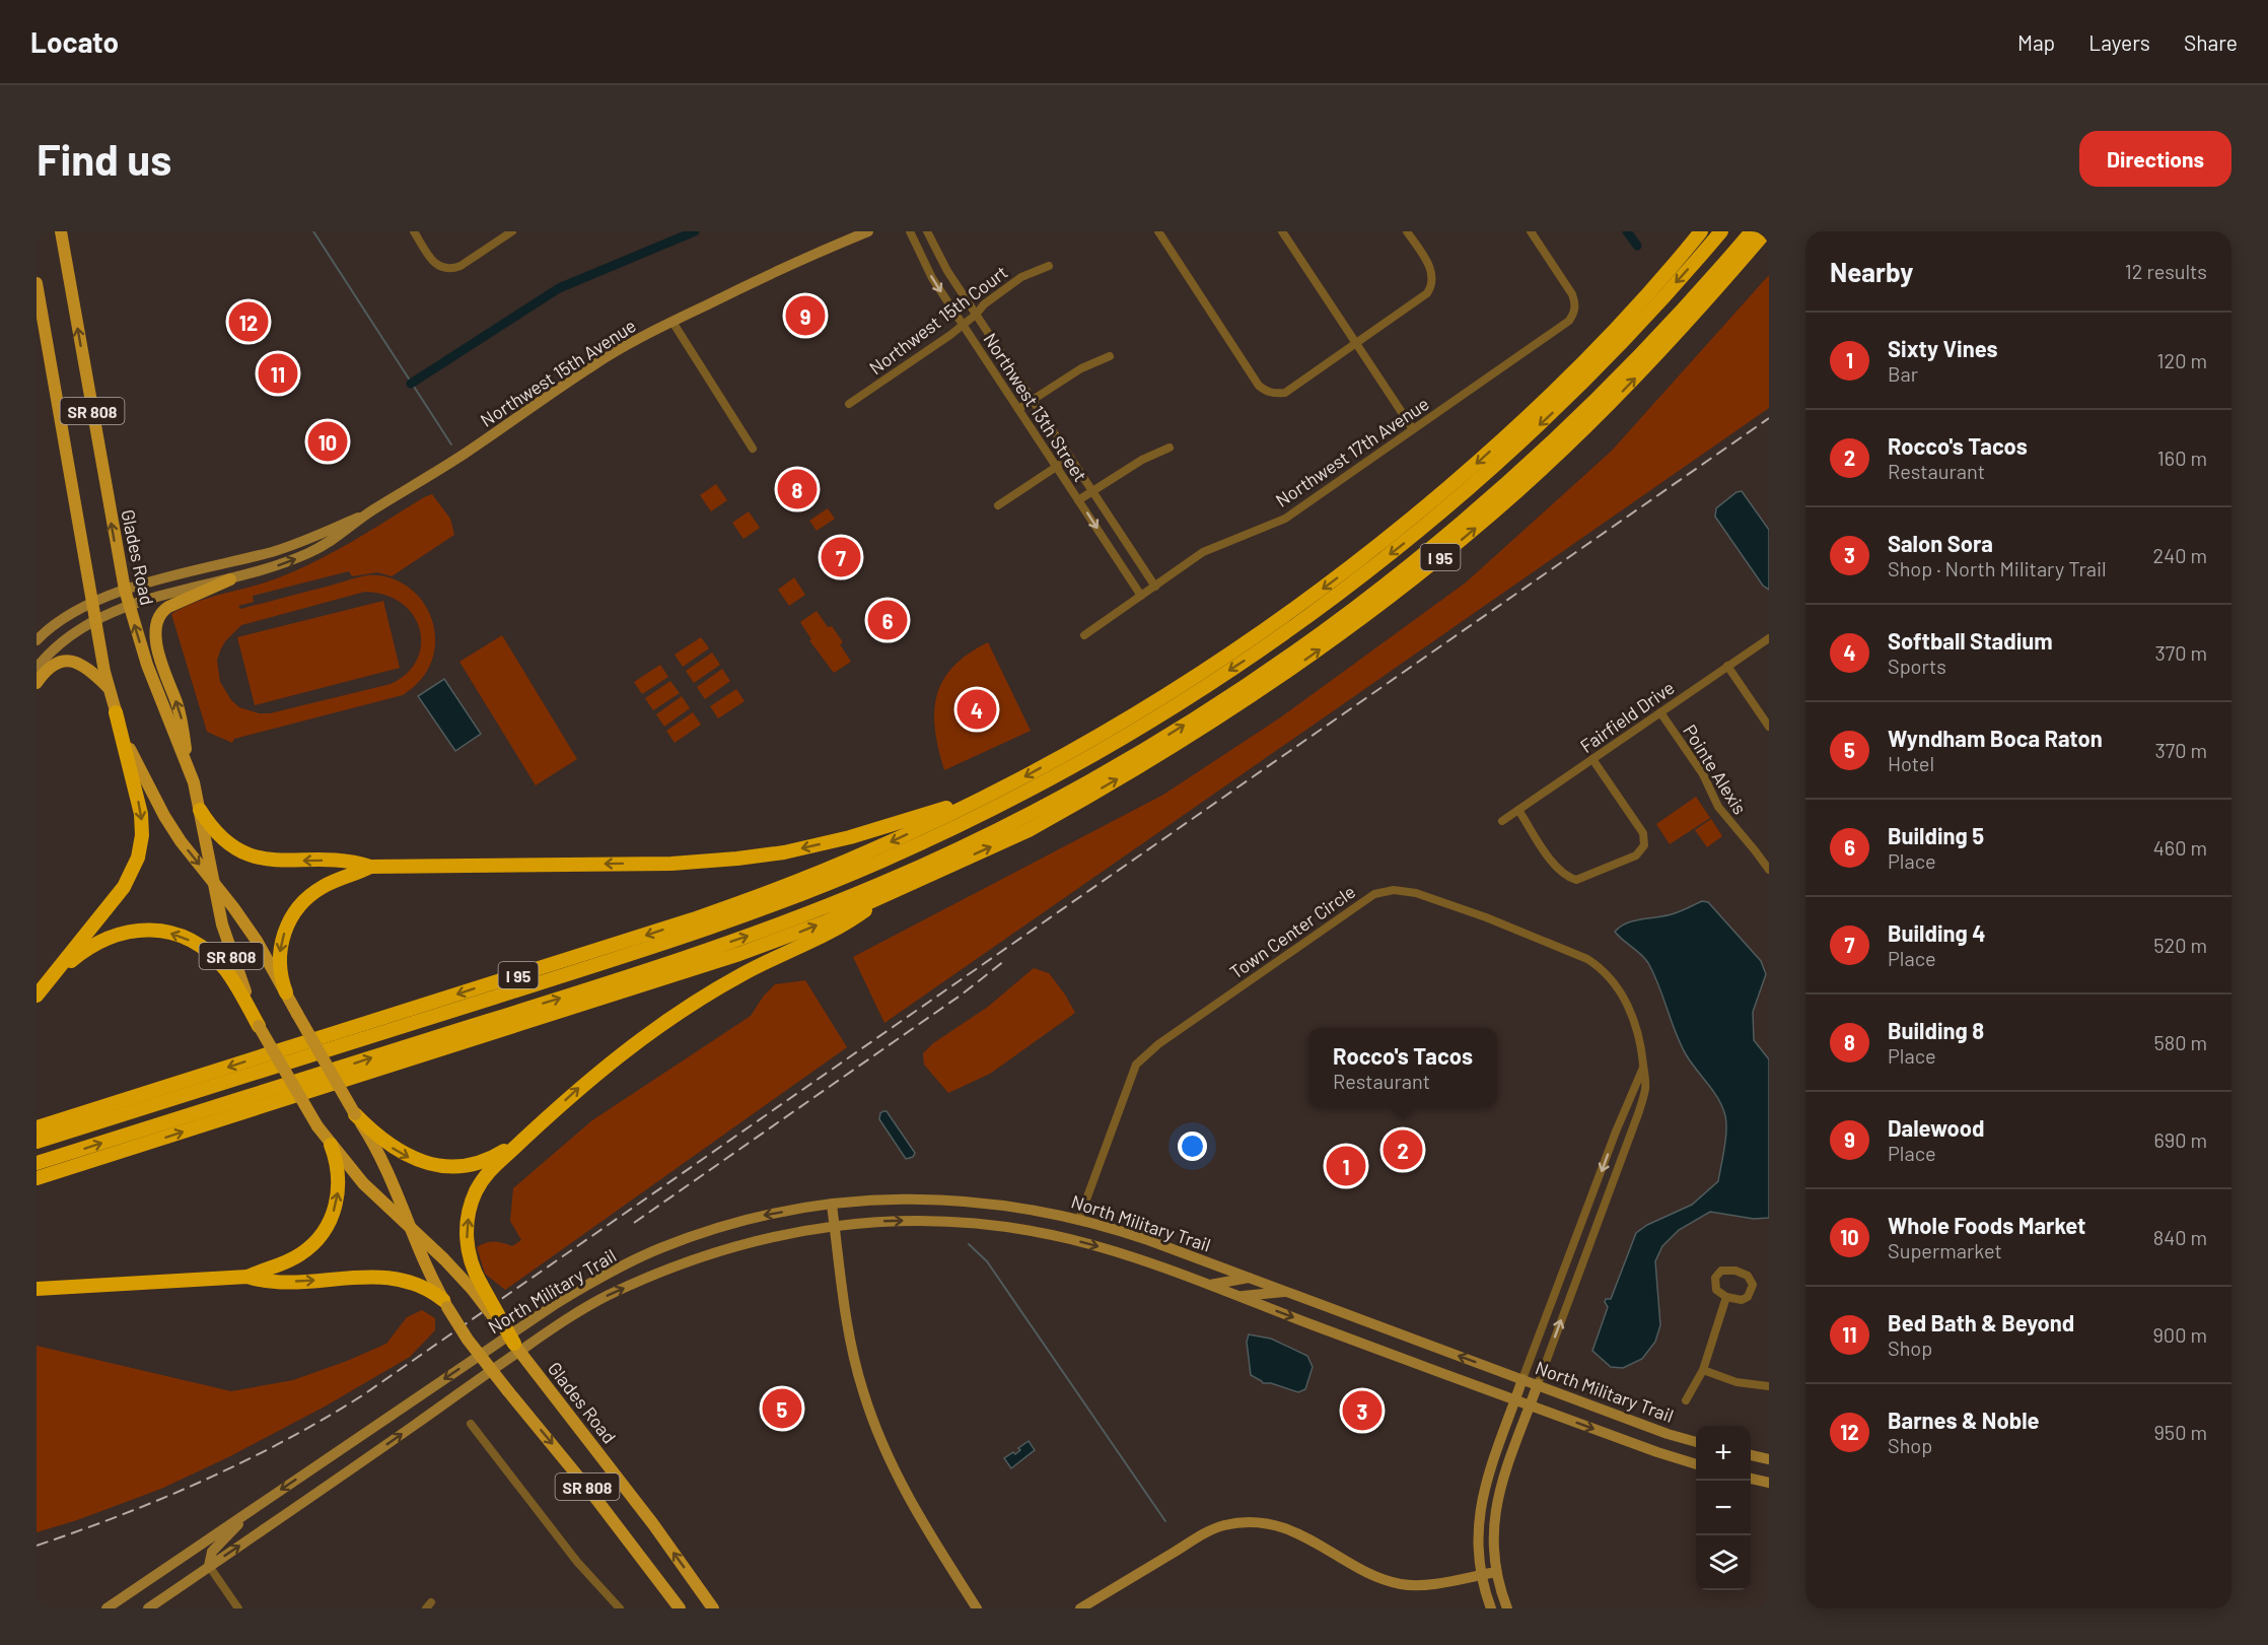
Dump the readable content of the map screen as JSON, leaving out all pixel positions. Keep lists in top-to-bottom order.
{
  "streets": {
    "highway": ["I 95"],
    "main road": [
      "Northwest 15th Avenue",
      "SR 808",
      "Glades Road",
      "North Military Trail"
    ],
    "street": [
      "Northwest 15th Court",
      "Northwest 13th Street",
      "Northwest 17th Avenue",
      "Fairfield Drive",
      "Pointe Alexis",
      "Town Center Circle"
    ]
  },
  "crossings": [
    ["Northwest 15th Court", "Northwest 13th Street"],
    ["Northwest 15th Avenue", "Glades Road"],
    ["Northwest 13th Street", "Northwest 17th Avenue"],
    ["Fairfield Drive", "Pointe Alexis"],
    ["Town Center Circle", "North Military Trail"]
  ],
  "page": {
    "header": "Locato",
    "nav": ["Map", "Layers", "Share"],
    "buttons": "Directions",
    "title": "Find us",
    "heading": ["Nearby", "12 results"],
    "pins": [
      "9",
      "12",
      "11",
      "10",
      "8",
      "7",
      "6",
      "4",
      "2",
      "1",
      "5",
      "3"
    ],
    "list": [
      {
        "mark": "1",
        "name": "Sixty Vines",
        "note": "Bar",
        "value": "120 m"
      },
      {
        "mark": "2",
        "name": "Rocco's Tacos",
        "note": "Restaurant",
        "value": "160 m"
      },
      {
        "mark": "3",
        "name": "Salon Sora",
        "note": "Shop · North Military Trail",
        "value": "240 m"
      },
      {
        "mark": "4",
        "name": "Softball Stadium",
        "note": "Sports",
        "value": "370 m"
      },
      {
        "mark": "5",
        "name": "Wyndham Boca Raton",
        "note": "Hotel",
        "value": "370 m"
      },
      {
        "mark": "6",
        "name": "Building 5",
        "note": "Place",
        "value": "460 m"
      },
      {
        "mark": "7",
        "name": "Building 4",
        "note": "Place",
        "value": "520 m"
      },
      {
        "mark": "8",
        "name": "Building 8",
        "note": "Place",
        "value": "580 m"
      },
      {
        "mark": "9",
        "name": "Dalewood",
        "note": "Place",
        "value": "690 m"
      },
      {
        "mark": "10",
        "name": "Whole Foods Market",
        "note": "Supermarket",
        "value": "840 m"
      },
      {
        "mark": "11",
        "name": "Bed Bath & Beyond",
        "note": "Shop",
        "value": "900 m"
      },
      {
        "mark": "12",
        "name": "Barnes & Noble",
        "note": "Shop",
        "value": "950 m"
      }
    ],
    "popup": ["Rocco's Tacos", "Restaurant"],
    "map_buttons": ["+", "−"]
  }
}
